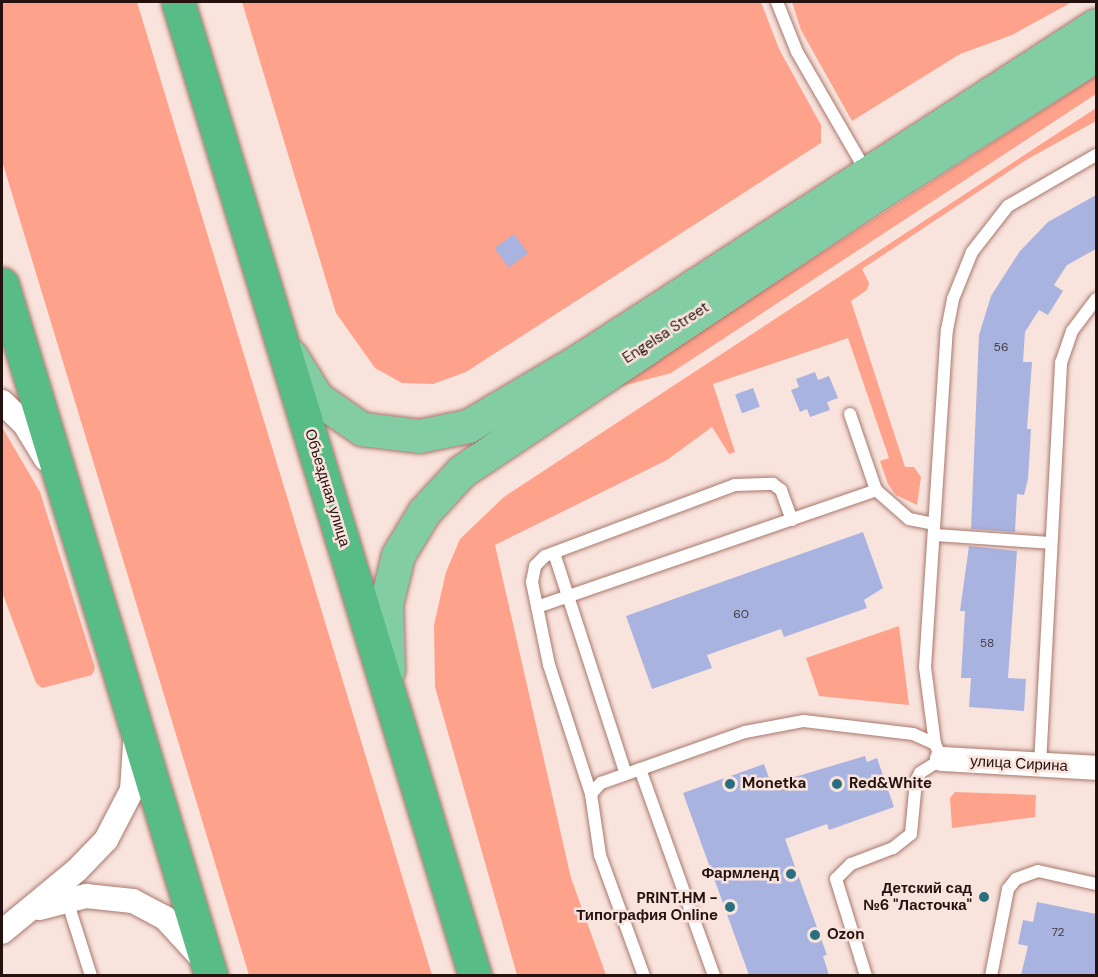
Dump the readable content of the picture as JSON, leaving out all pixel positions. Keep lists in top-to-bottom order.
{
  "streets": {
    "highway": ["Объездная улица"],
    "main road": ["Engelsa Street"],
    "street": ["улица Сирина"]
  },
  "crossings": [
    ["Engelsa Street", "Объездная улица"]
  ],
  "places": [
    "Monetka",
    "Red&White",
    "Фармленд",
    "Детский сад №6 \"Ласточка\"",
    "PRINT.HM - Типография Online",
    "Ozon"
  ],
  "house_numbers": [
    "56",
    "60",
    "58",
    "72"
  ]
}
